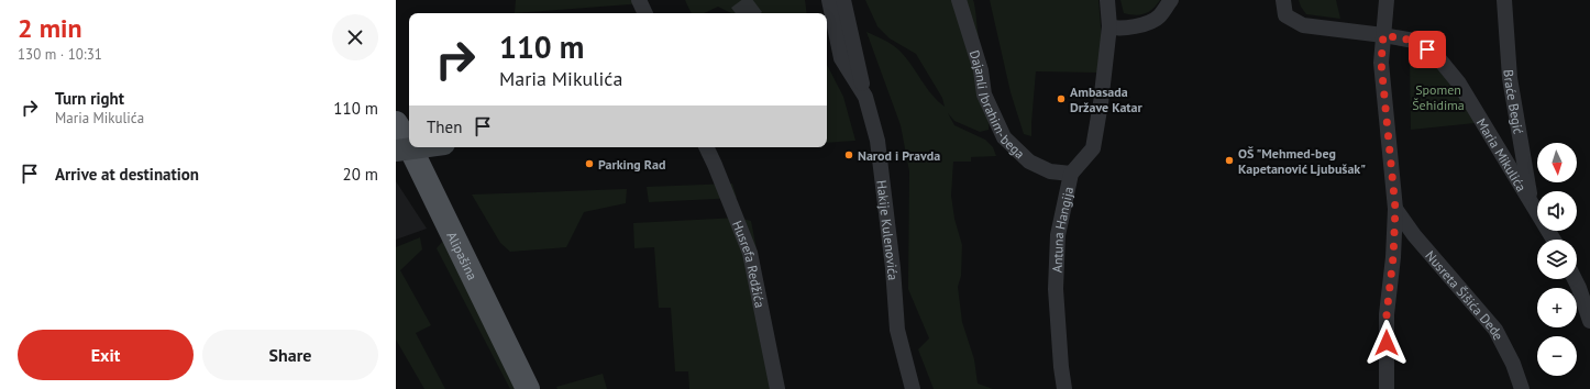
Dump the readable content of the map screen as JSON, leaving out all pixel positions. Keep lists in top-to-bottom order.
{
  "streets": {
    "main road": ["Alipašina"],
    "street": [
      "Braće Begić",
      "Dajanli Ibrahim-bega",
      "Maria Mikulića",
      "Hakije Kulenovića",
      "Antuna Hangija",
      "Husrefa Redžića",
      "Nusreta Šišića Dede"
    ]
  },
  "crossings": [
    ["Braće Begić", "Maria Mikulića"],
    ["Dajanli Ibrahim-bega", "Antuna Hangija"]
  ],
  "parks": ["Spomen Šehidima"],
  "places": [
    "Ambasada Države Katar",
    "Narod i Pravda",
    "OŠ \"Mehmed-beg Kapetanović Ljubušak\"",
    "Parking Rad"
  ],
  "north": "bottom",
  "page": {
    "heading": ["2 min", "130 m · 10:31"],
    "turn": ["110 m", "Maria Mikulića"],
    "list": [
      {
        "name": "Turn right",
        "note": "Maria Mikulića",
        "value": "110 m"
      },
      {
        "name": "Arrive at destination",
        "value": "20 m"
      }
    ],
    "then": "Then",
    "map_buttons": ["+", "−"],
    "buttons": ["Exit", "Share"]
  }
}
